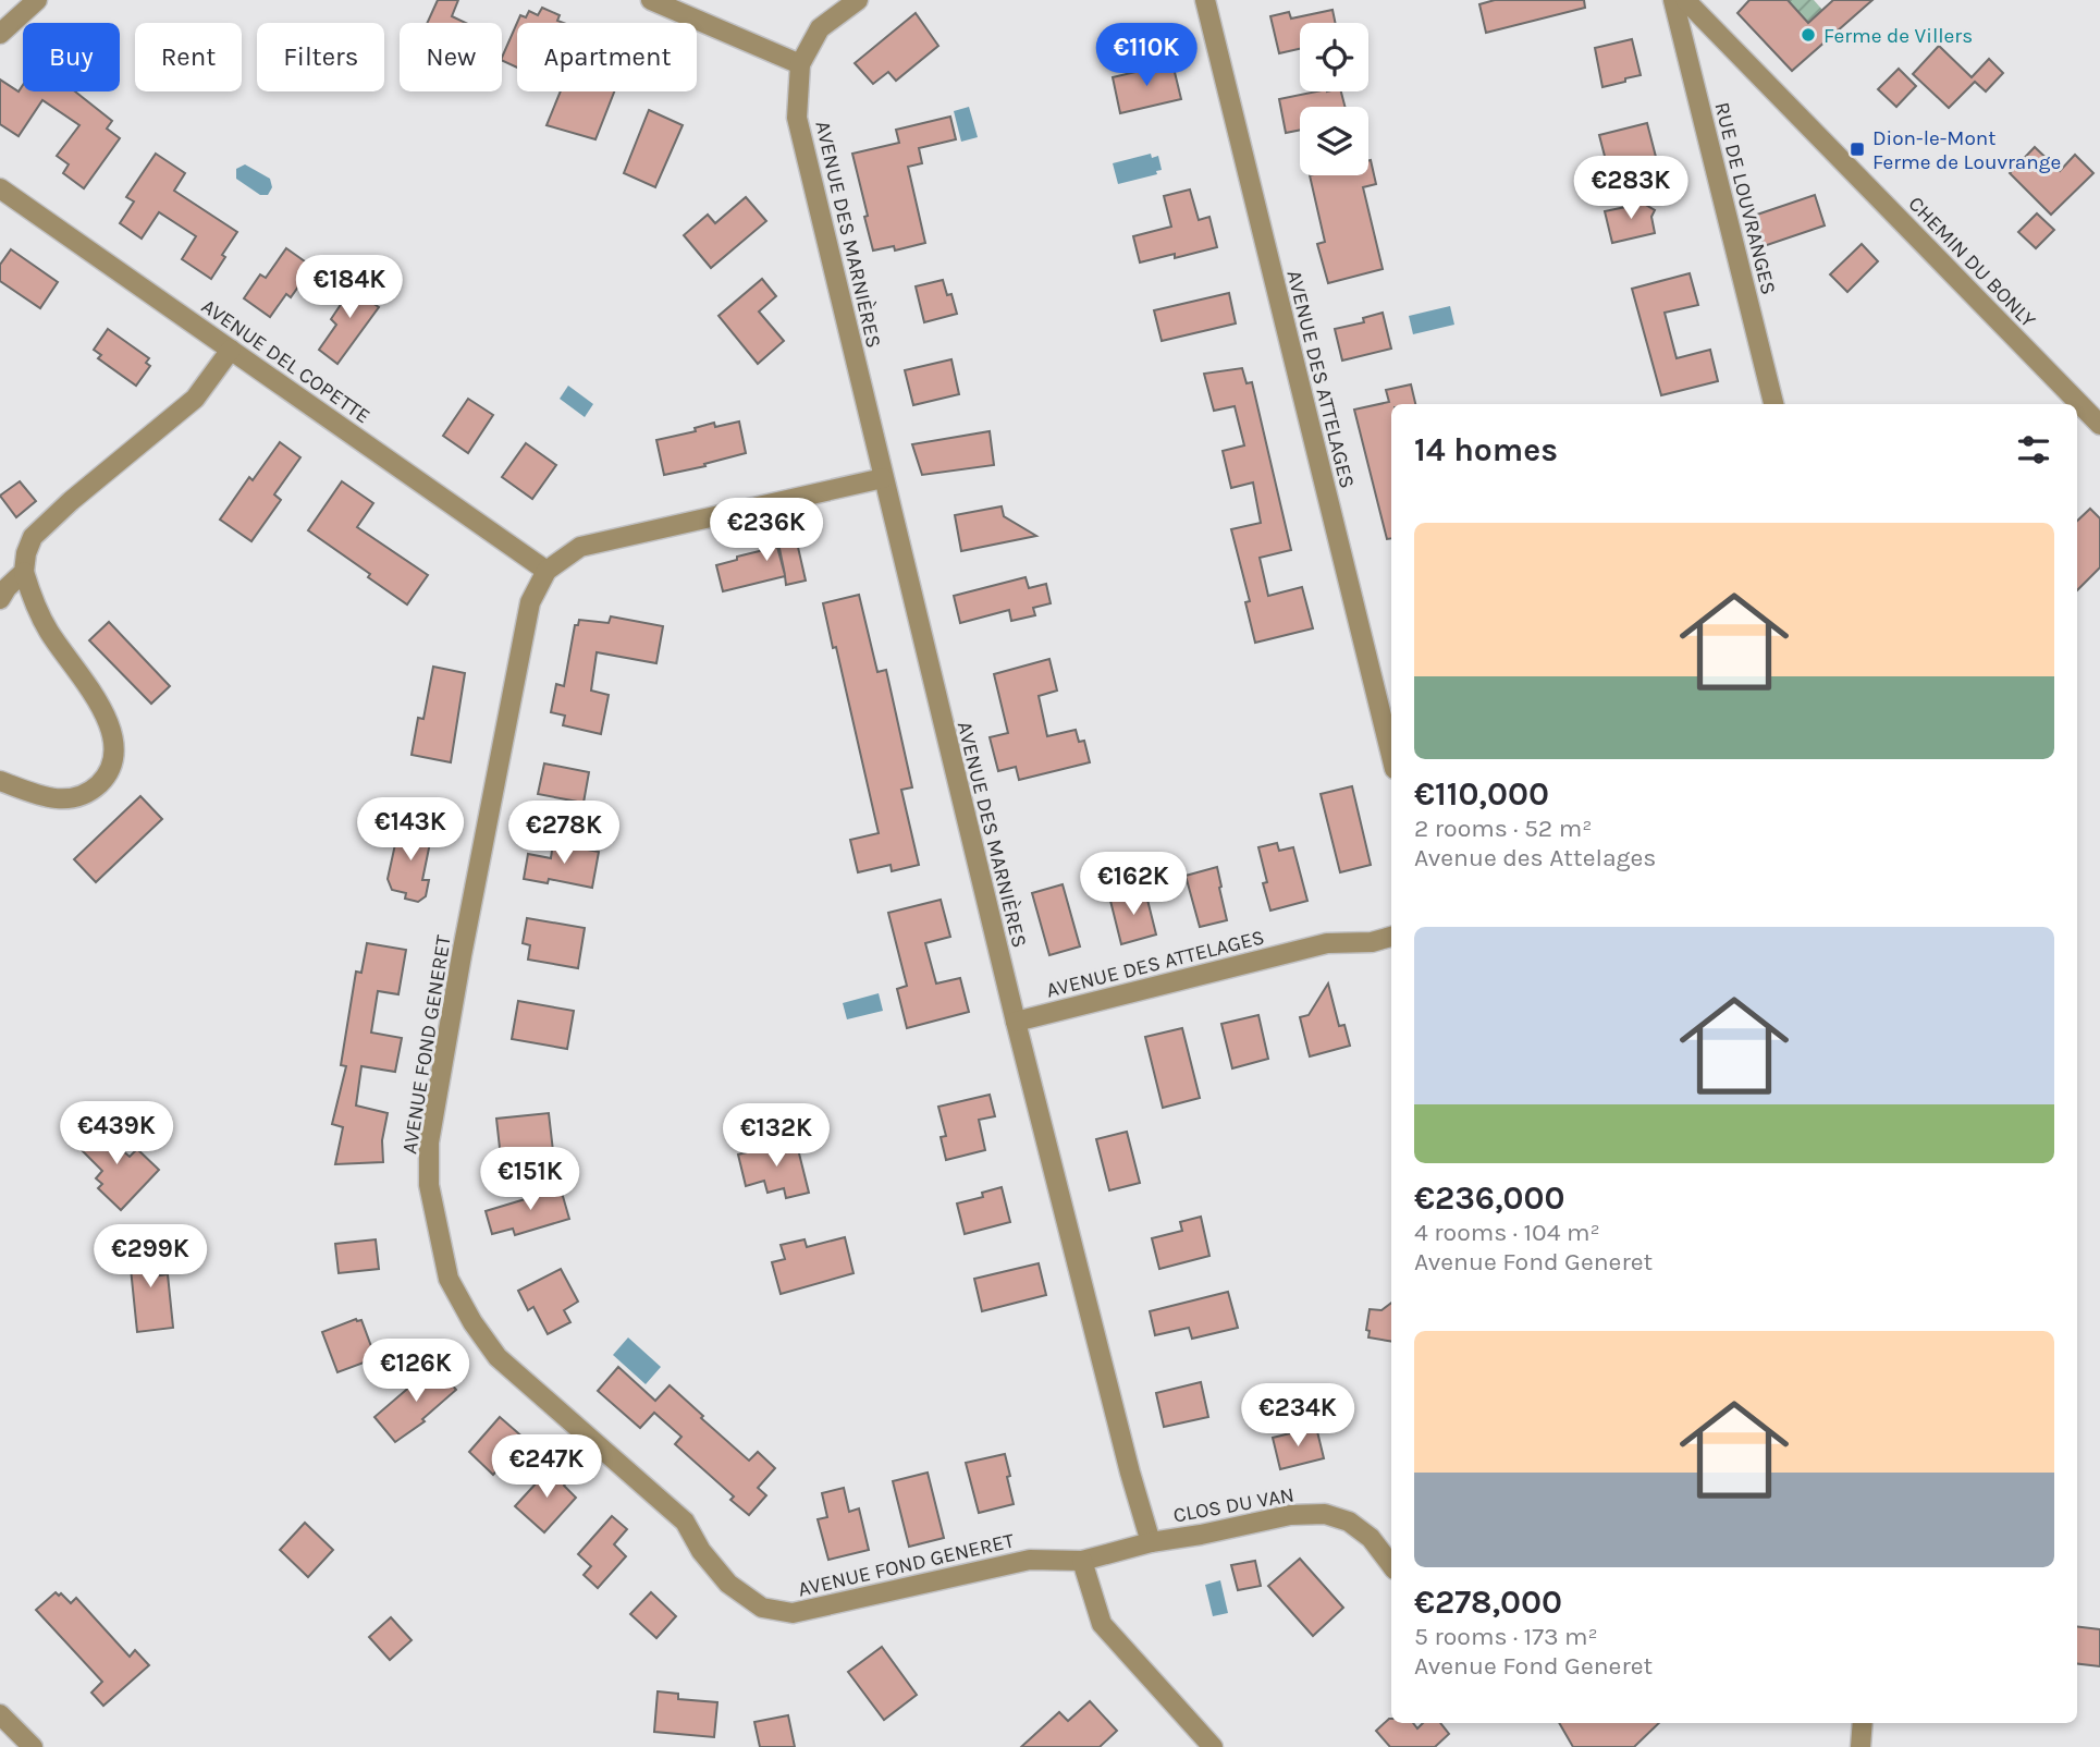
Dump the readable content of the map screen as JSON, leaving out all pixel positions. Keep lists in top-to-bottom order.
{
  "streets": {
    "street": [
      "RUE DE LOUVRANGES",
      "AVENUE DES MARNIÈRES",
      "CHEMIN DU BONLY",
      "AVENUE DEL COPETTE",
      "AVENUE DES ATTELAGES",
      "AVENUE FOND GENERET",
      "CLOS DU VAN"
    ]
  },
  "crossings": [
    ["AVENUE DES MARNIÈRES", "AVENUE DES ATTELAGES"],
    ["AVENUE DES MARNIÈRES", "AVENUE FOND GENERET"],
    ["AVENUE DES MARNIÈRES", "CLOS DU VAN"],
    ["AVENUE DEL COPETTE", "AVENUE FOND GENERET"]
  ],
  "places": {
    "other": ["Ferme de Villers"],
    "transit": ["Dion-le-Mont Ferme de Louvrange"]
  },
  "page": {
    "price": [
      "€110K",
      "€283K",
      "€184K",
      "€236K",
      "€143K",
      "€278K",
      "€162K",
      "€439K",
      "€132K",
      "€151K",
      "€299K",
      "€126K",
      "€234K",
      "€247K"
    ],
    "chip": [
      "Buy",
      "Rent",
      "Filters",
      "New",
      "Apartment"
    ],
    "heading": "14 homes",
    "list": [
      {
        "name": "€110,000",
        "note": "2 rooms · 52 m² · Avenue des Attelages"
      },
      {
        "name": "€236,000",
        "note": "4 rooms · 104 m² · Avenue Fond Generet"
      },
      {
        "name": "€278,000",
        "note": "5 rooms · 173 m² · Avenue Fond Generet"
      }
    ]
  }
}
